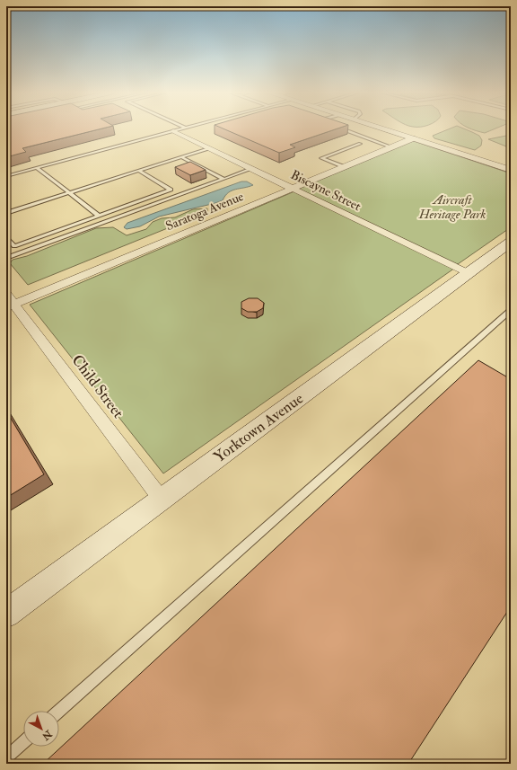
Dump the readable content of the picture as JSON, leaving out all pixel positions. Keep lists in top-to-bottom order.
{
  "streets": {
    "main road": ["Yorktown Avenue"],
    "street": ["Biscayne Street", "Saratoga Avenue", "Child Street"]
  },
  "crossings": [
    ["Biscayne Street", "Saratoga Avenue"],
    ["Biscayne Street", "Yorktown Avenue"],
    ["Saratoga Avenue", "Child Street"],
    ["Child Street", "Yorktown Avenue"]
  ],
  "parks": ["Aircraft Heritage Park"],
  "north": "bottom right"
}
